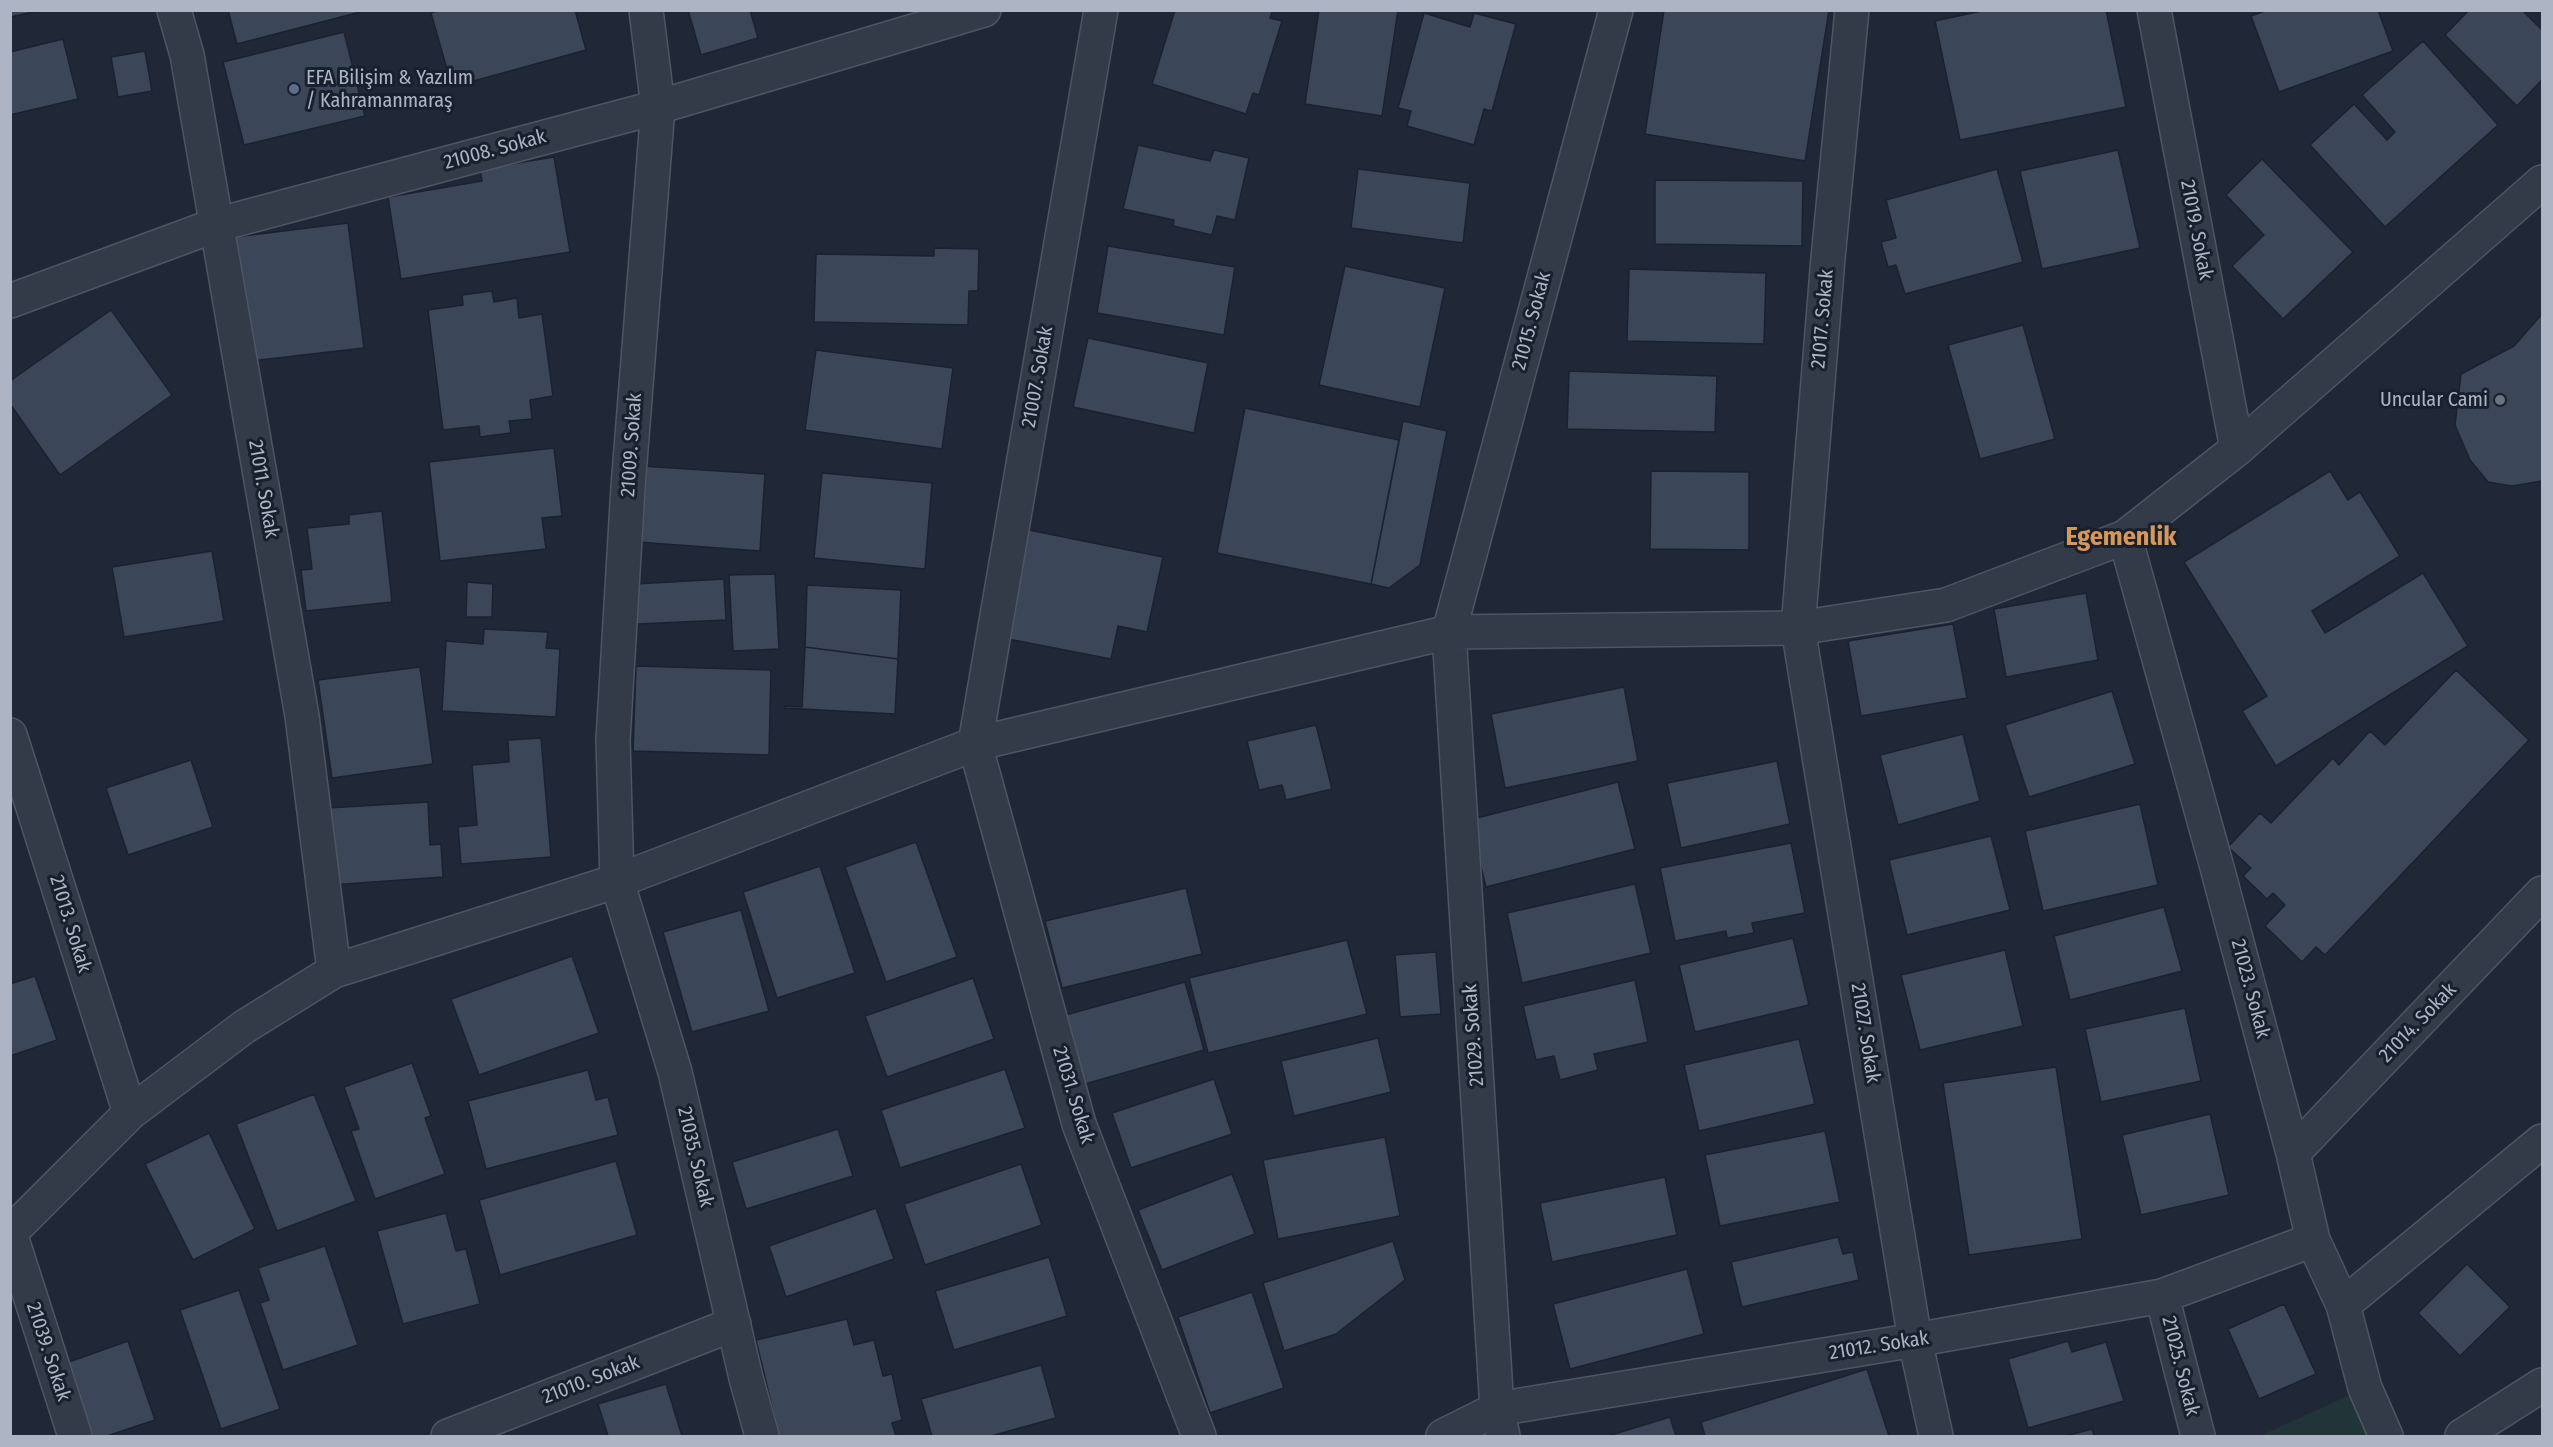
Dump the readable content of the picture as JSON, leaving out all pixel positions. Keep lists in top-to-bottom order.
{
  "streets": {
    "street": [
      "21008. Sokak",
      "21019. Sokak",
      "21017. Sokak",
      "21015. Sokak",
      "21007. Sokak",
      "21009. Sokak",
      "21011. Sokak",
      "21013. Sokak",
      "21023. Sokak",
      "21014. Sokak",
      "21027. Sokak",
      "21029. Sokak",
      "21031. Sokak",
      "21035. Sokak",
      "21012. Sokak",
      "21039. Sokak",
      "21025. Sokak",
      "21010. Sokak"
    ]
  },
  "crossings": [
    ["21008. Sokak", "21009. Sokak"],
    ["21008. Sokak", "21011. Sokak"],
    ["21017. Sokak", "21027. Sokak"],
    ["21015. Sokak", "21029. Sokak"],
    ["21007. Sokak", "21031. Sokak"],
    ["21009. Sokak", "21035. Sokak"],
    ["21023. Sokak", "21014. Sokak"],
    ["21023. Sokak", "21012. Sokak"],
    ["21027. Sokak", "21012. Sokak"],
    ["21029. Sokak", "21012. Sokak"],
    ["21035. Sokak", "21010. Sokak"],
    ["21012. Sokak", "21025. Sokak"]
  ],
  "districts": ["Egemenlik"],
  "places": ["EFA Bilişim & Yazılım / Kahramanmaraş", "Uncular Cami"]
}
